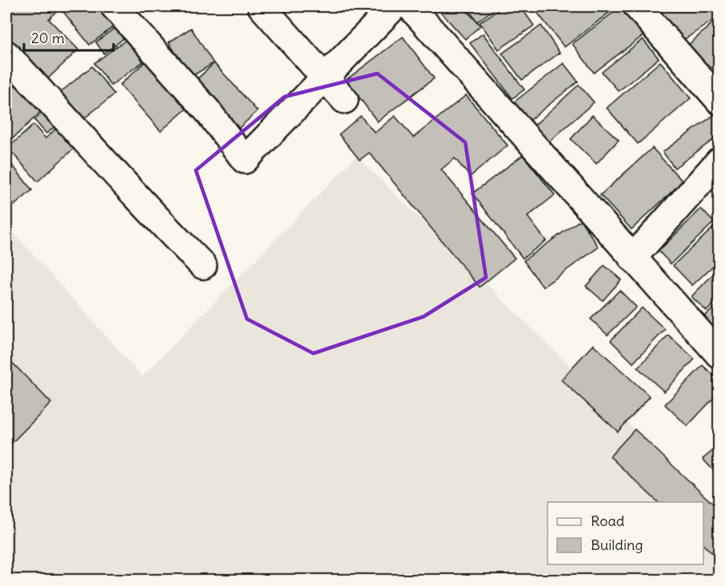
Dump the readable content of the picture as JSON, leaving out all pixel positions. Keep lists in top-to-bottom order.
{
  "legend": ["Road", "Building"],
  "scale_bar": "20 m"
}
